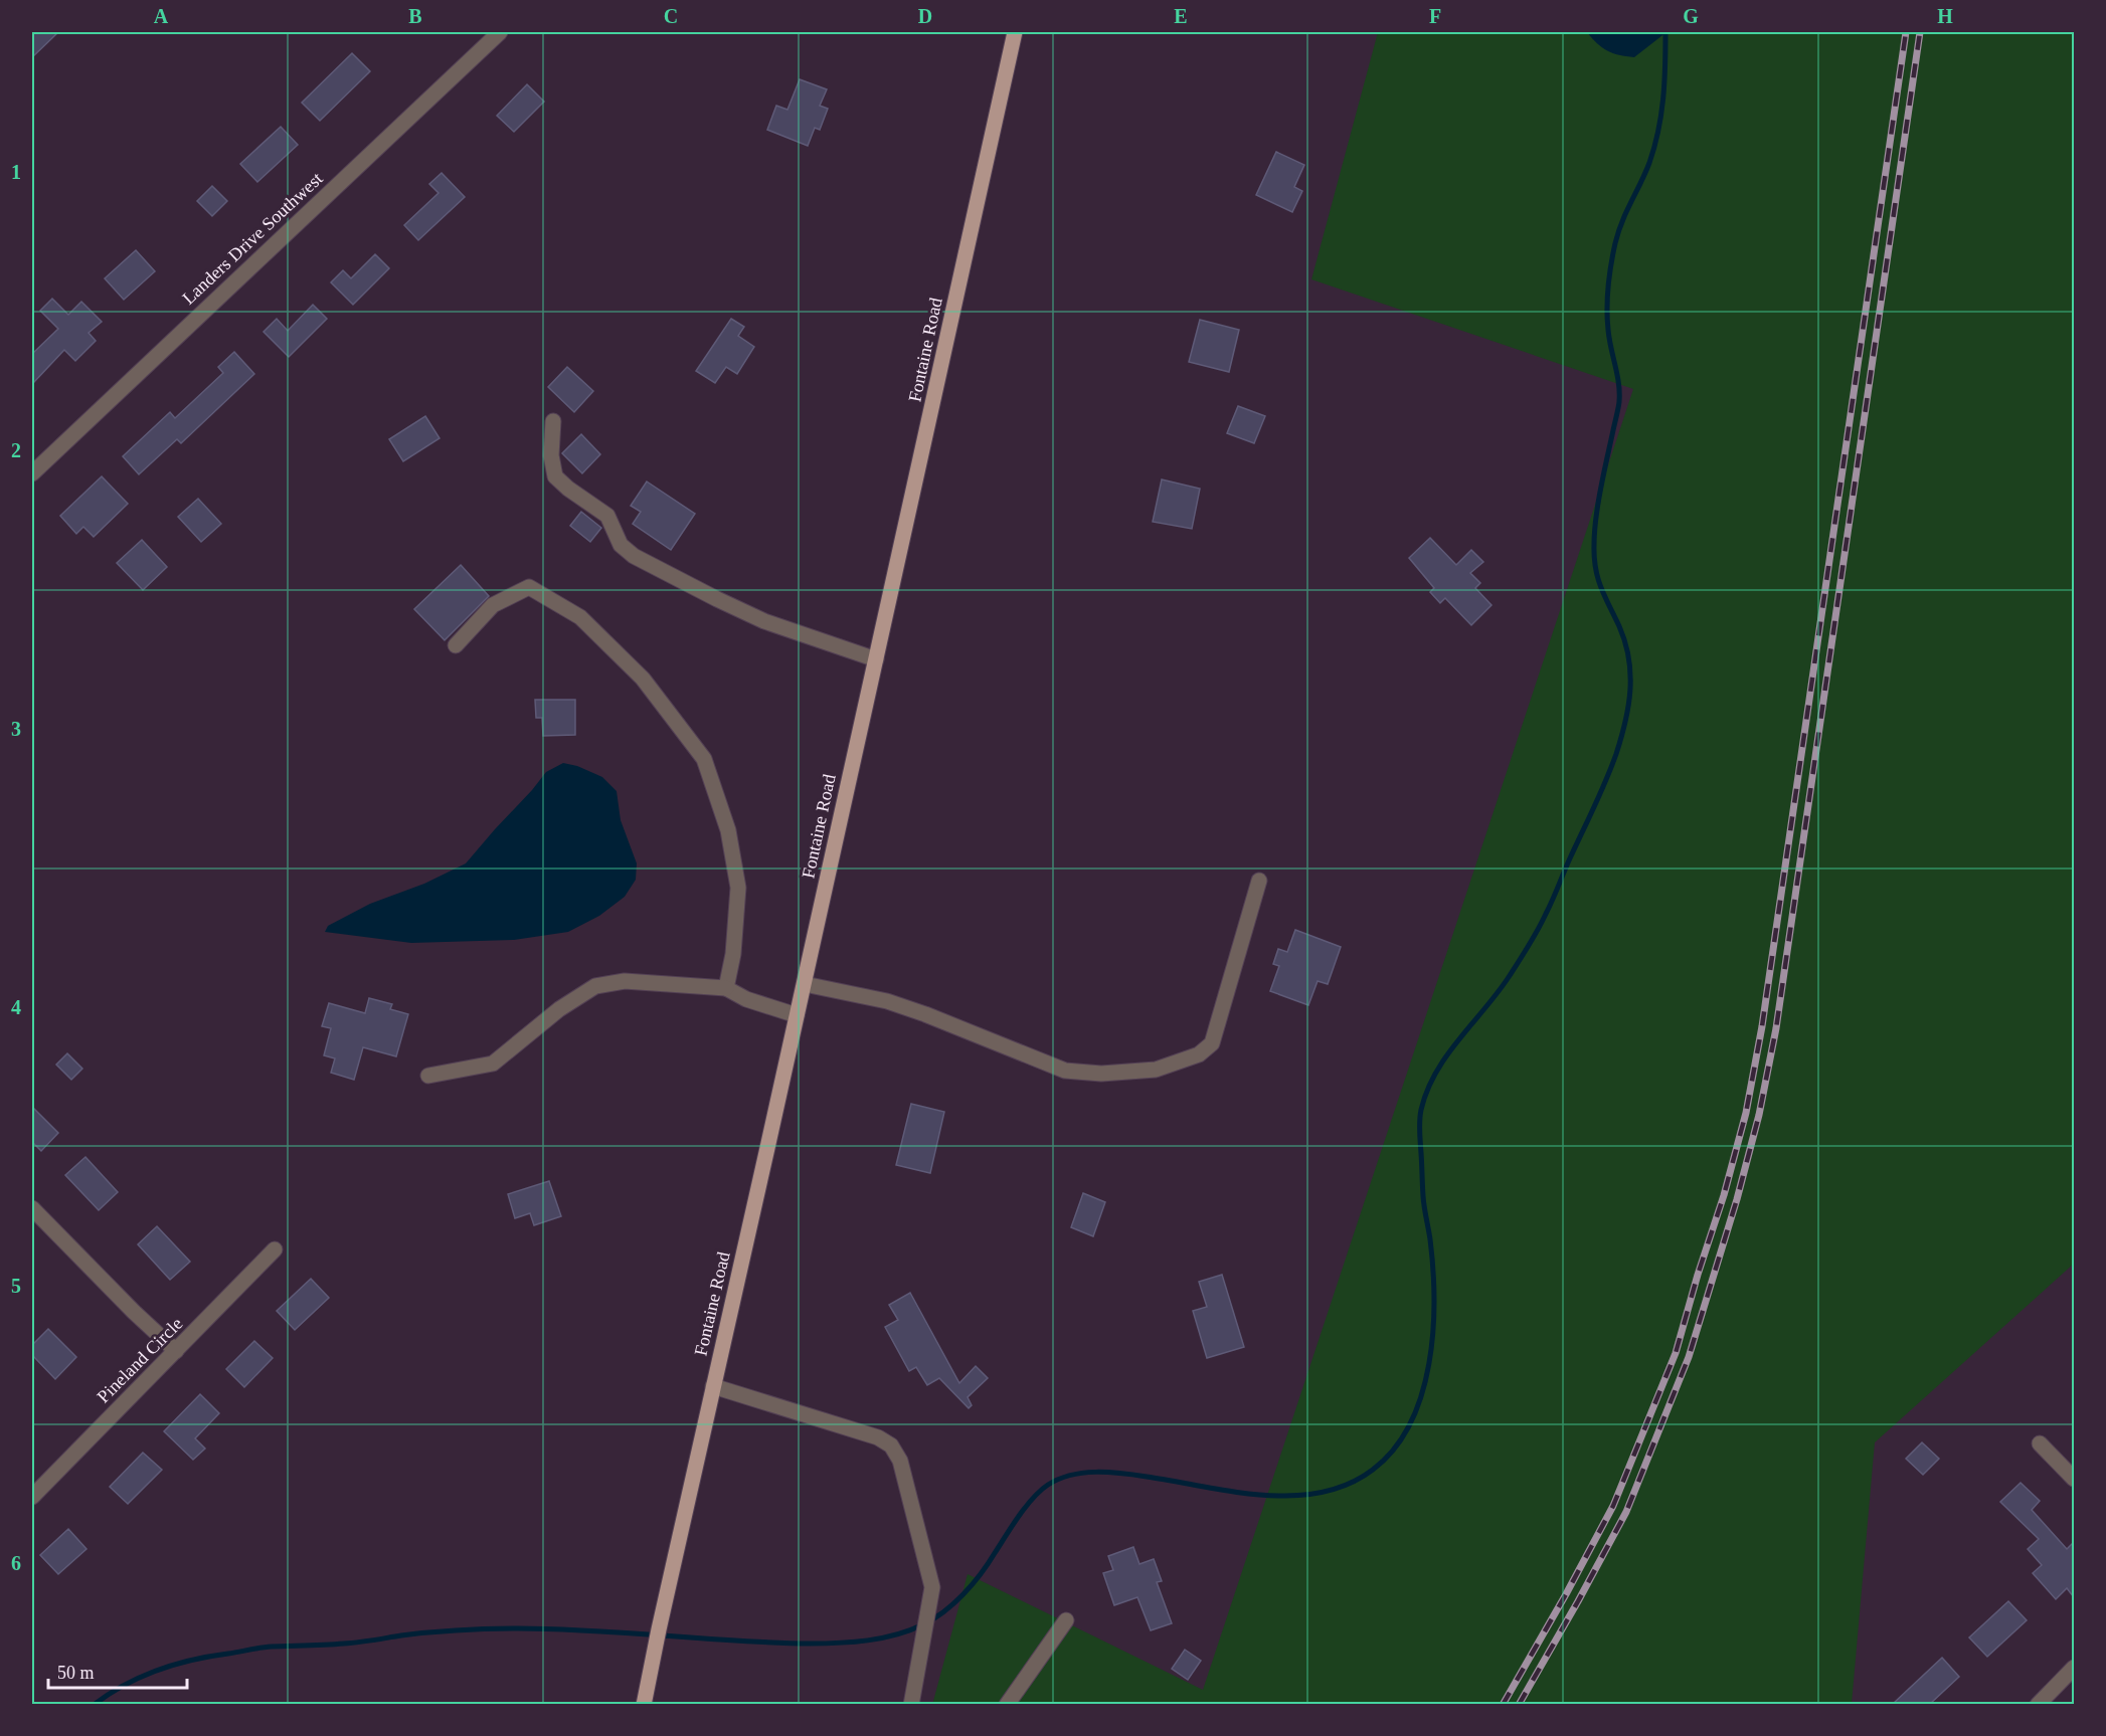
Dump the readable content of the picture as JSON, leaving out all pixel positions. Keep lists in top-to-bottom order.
{
  "streets": {
    "main road": ["Fontaine Road"],
    "street": ["Landers Drive Southwest", "Pineland Circle"]
  },
  "scale_bar": "50 m",
  "grid": {
    "columns": [
      "A",
      "B",
      "C",
      "D",
      "E",
      "F",
      "G",
      "H"
    ],
    "rows": [
      "1",
      "2",
      "3",
      "4",
      "5",
      "6"
    ]
  }
}
